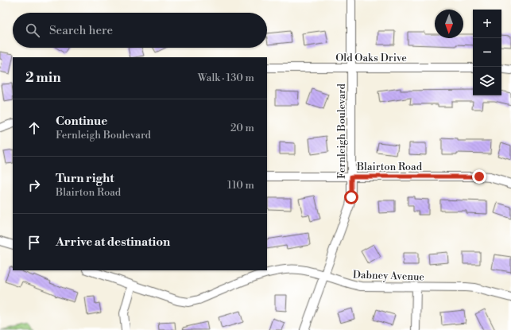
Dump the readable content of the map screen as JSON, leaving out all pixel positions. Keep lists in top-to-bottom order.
{
  "streets": {
    "street": [
      "Old Oaks Drive",
      "Fernleigh Boulevard",
      "Blairton Road",
      "Dabney Avenue"
    ]
  },
  "crossings": [
    ["Old Oaks Drive", "Fernleigh Boulevard"],
    ["Fernleigh Boulevard", "Blairton Road"],
    ["Fernleigh Boulevard", "Dabney Avenue"]
  ],
  "north": "bottom",
  "page": {
    "map_buttons": ["+", "−"],
    "search": "Search here",
    "heading": ["2 min", "Walk · 130 m"],
    "list": [
      ["Continue", "Fernleigh Boulevard", "20 m"],
      ["Turn right", "Blairton Road", "110 m"],
      "Arrive at destination"
    ]
  }
}
